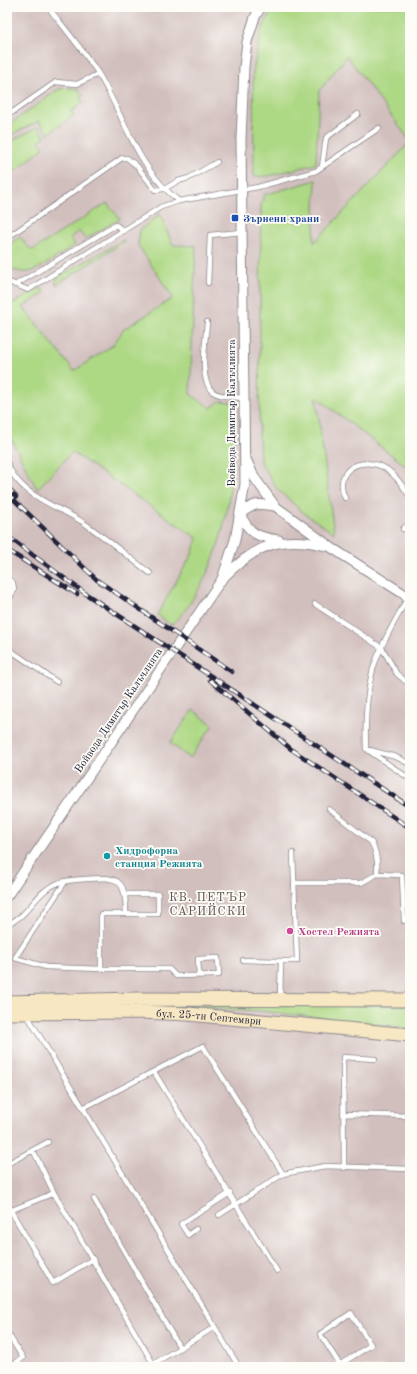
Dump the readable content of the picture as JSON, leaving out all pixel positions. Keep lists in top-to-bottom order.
{
  "streets": {
    "main road": ["бул. 25-ти Септември"],
    "street": ["Войвода Димитър Калъчлията"]
  },
  "districts": ["КВ. ПЕТЪР САРИЙСКИ"],
  "places": {
    "transit": ["Зърнени храни"],
    "other": ["Хидрофорна станция Режията", "Хостел Режията"]
  }
}
